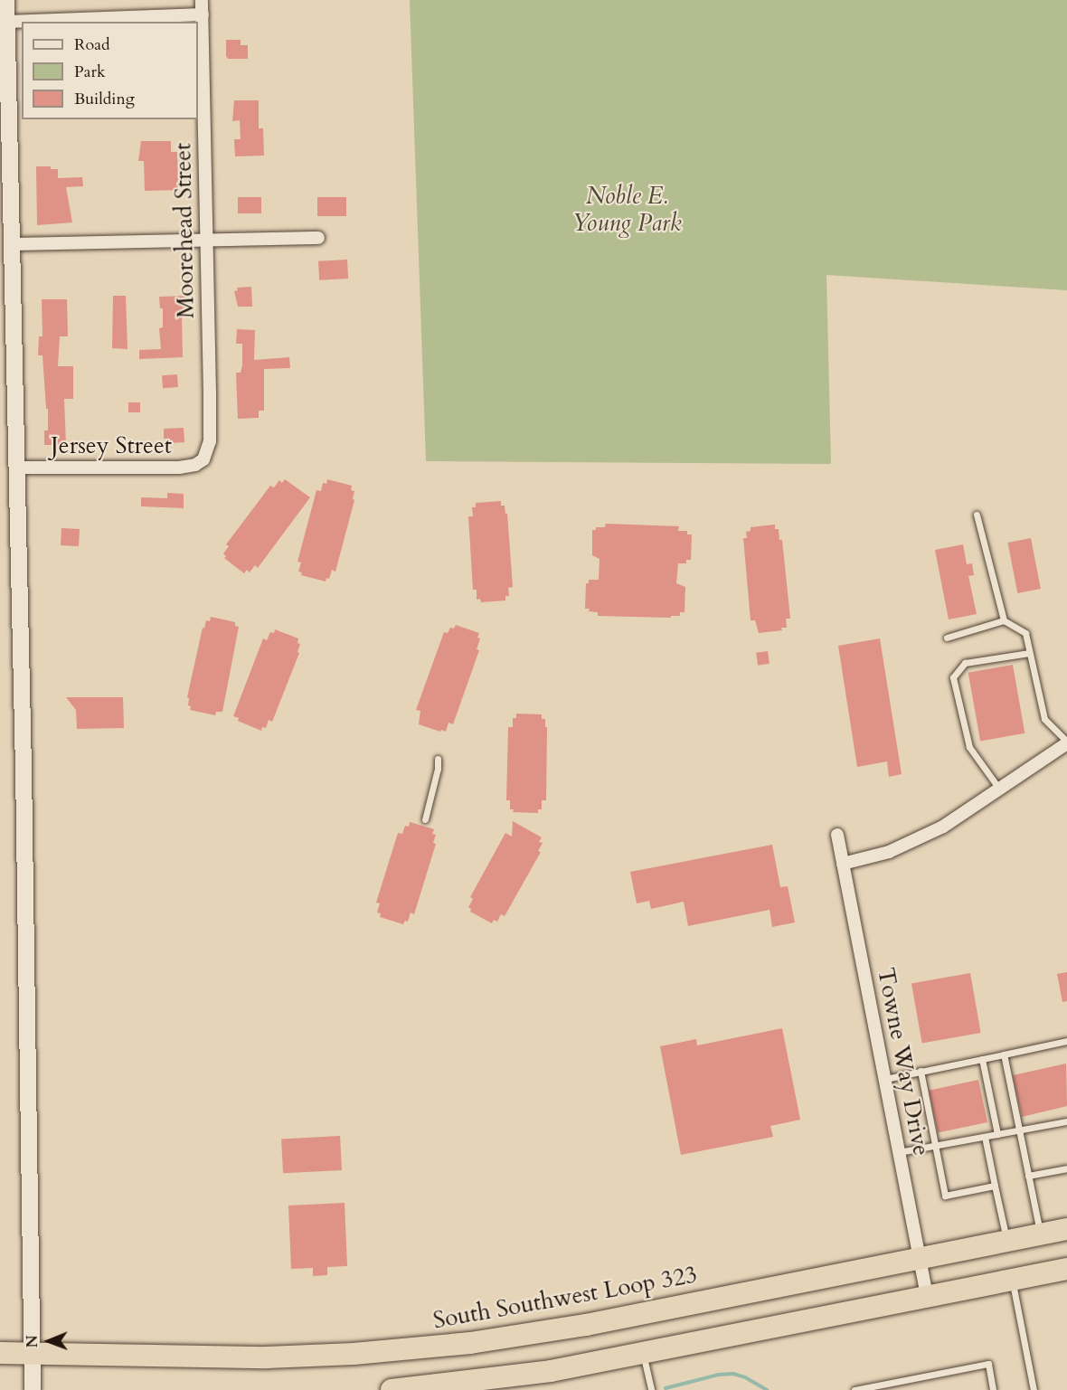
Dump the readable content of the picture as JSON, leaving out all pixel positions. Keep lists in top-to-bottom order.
{
  "streets": {
    "highway": ["South Southwest Loop 323"],
    "street": ["Moorehead Street", "Jersey Street", "Towne Way Drive"]
  },
  "crossings": [
    ["Moorehead Street", "Jersey Street"],
    ["Towne Way Drive", "South Southwest Loop 323"]
  ],
  "parks": ["Noble E. Young Park"],
  "legend": ["Road", "Park", "Building"],
  "north": "left"
}
